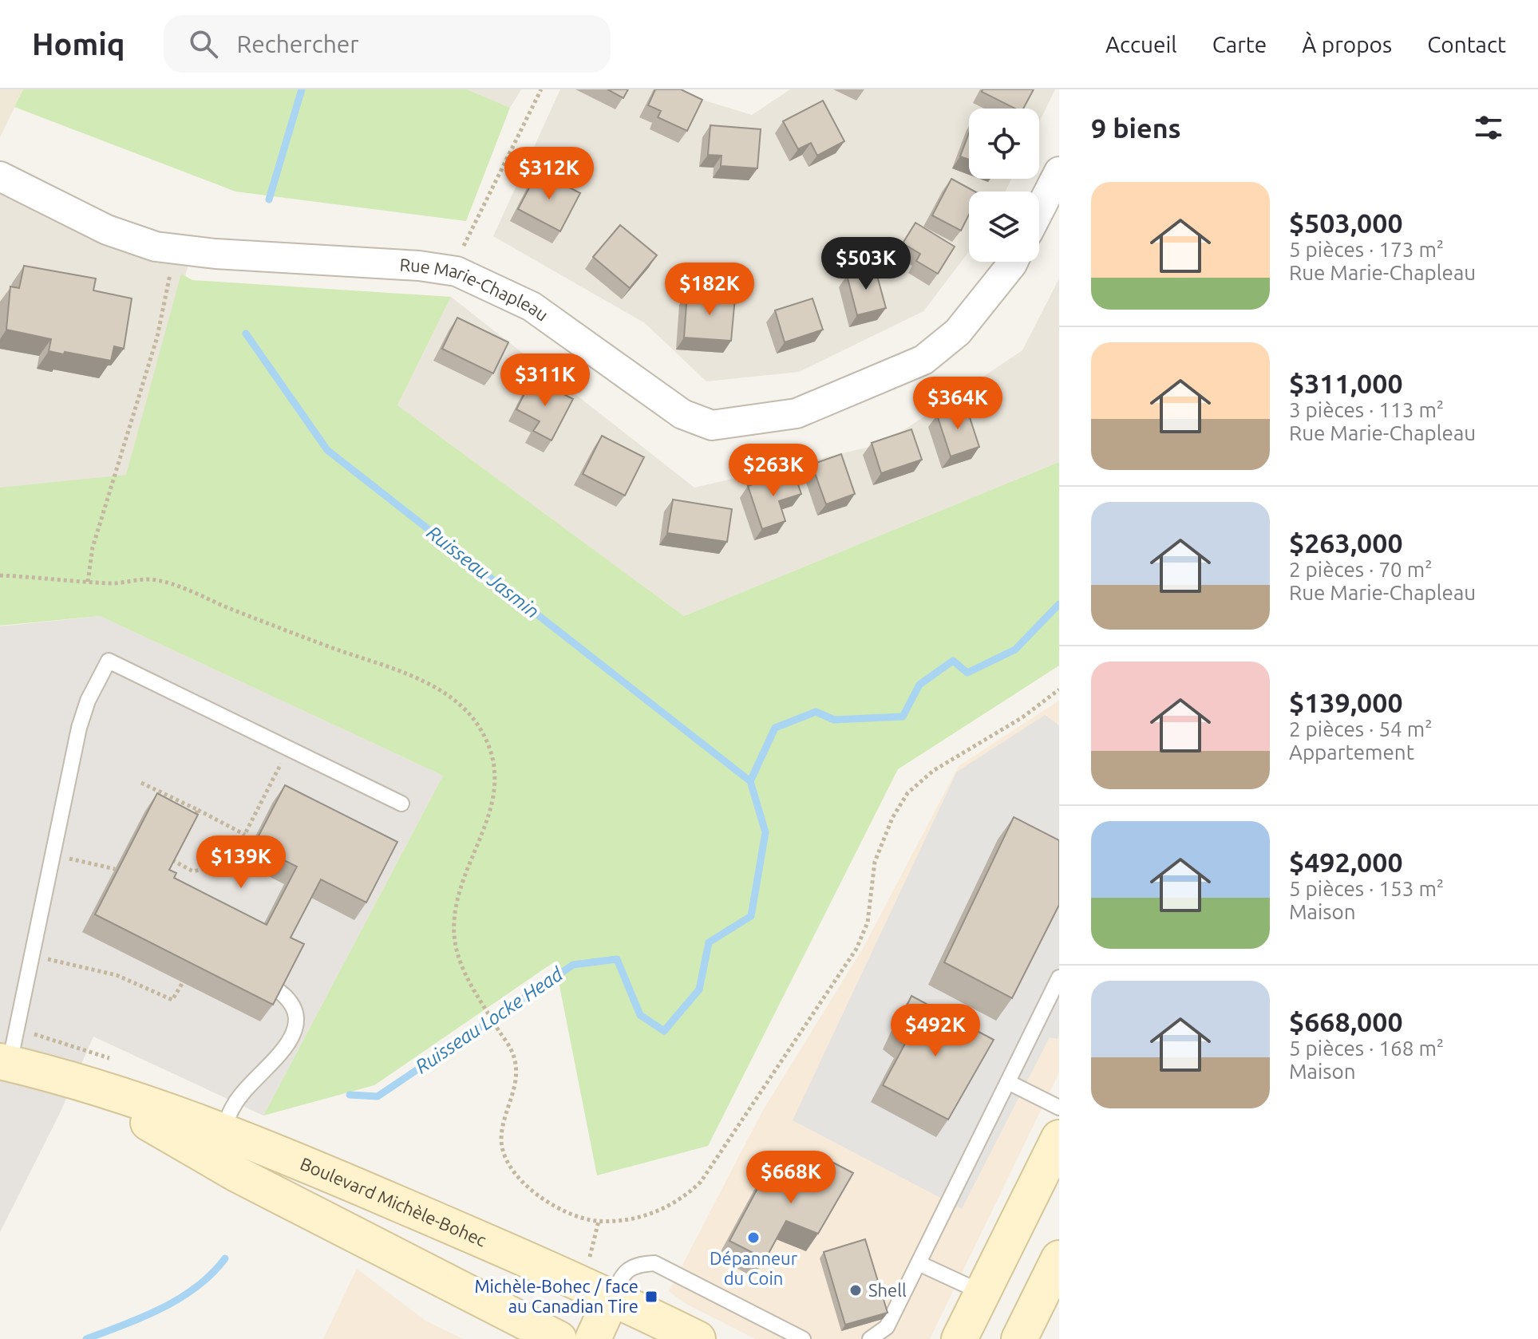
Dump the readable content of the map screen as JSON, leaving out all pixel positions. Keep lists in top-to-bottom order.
{
  "streets": {
    "street": ["Rue Marie-Chapleau", "Boulevard Michèle-Bohec"]
  },
  "water": ["Ruisseau Jasmin", "Ruisseau Locke Head"],
  "places": {
    "other": ["Dépanneur du Coin", "Shell"],
    "transit": ["Michèle-Bohec / face au Canadian Tire"]
  },
  "page": {
    "header": "Homiq",
    "search": "Rechercher",
    "nav": [
      "Accueil",
      "Carte",
      "À propos",
      "Contact"
    ],
    "heading": "9 biens",
    "price": [
      "$312K",
      "$503K",
      "$182K",
      "$311K",
      "$364K",
      "$263K",
      "$139K",
      "$492K",
      "$668K"
    ],
    "list": [
      {
        "name": "$503,000",
        "note": "5 pièces · 173 m² · Rue Marie-Chapleau"
      },
      {
        "name": "$311,000",
        "note": "3 pièces · 113 m² · Rue Marie-Chapleau"
      },
      {
        "name": "$263,000",
        "note": "2 pièces · 70 m² · Rue Marie-Chapleau"
      },
      {
        "name": "$139,000",
        "note": "2 pièces · 54 m² · Appartement"
      },
      {
        "name": "$492,000",
        "note": "5 pièces · 153 m² · Maison"
      },
      {
        "name": "$668,000",
        "note": "5 pièces · 168 m² · Maison"
      }
    ]
  }
}
